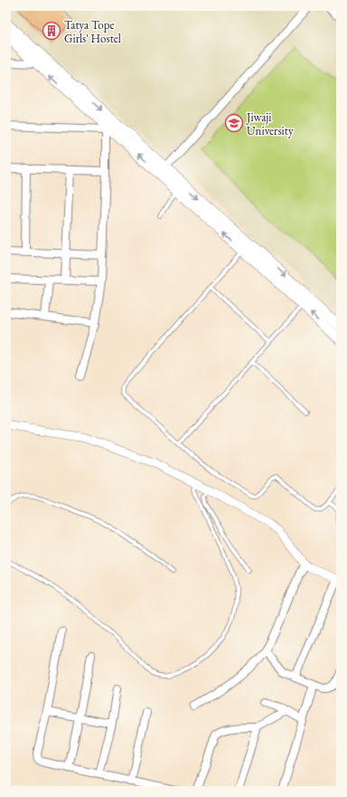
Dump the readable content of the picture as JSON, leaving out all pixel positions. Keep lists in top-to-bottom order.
{
  "places": {
    "building": ["Tatya Tope Girls' Hostel"],
    "school or university": ["Jiwaji University"]
  }
}
